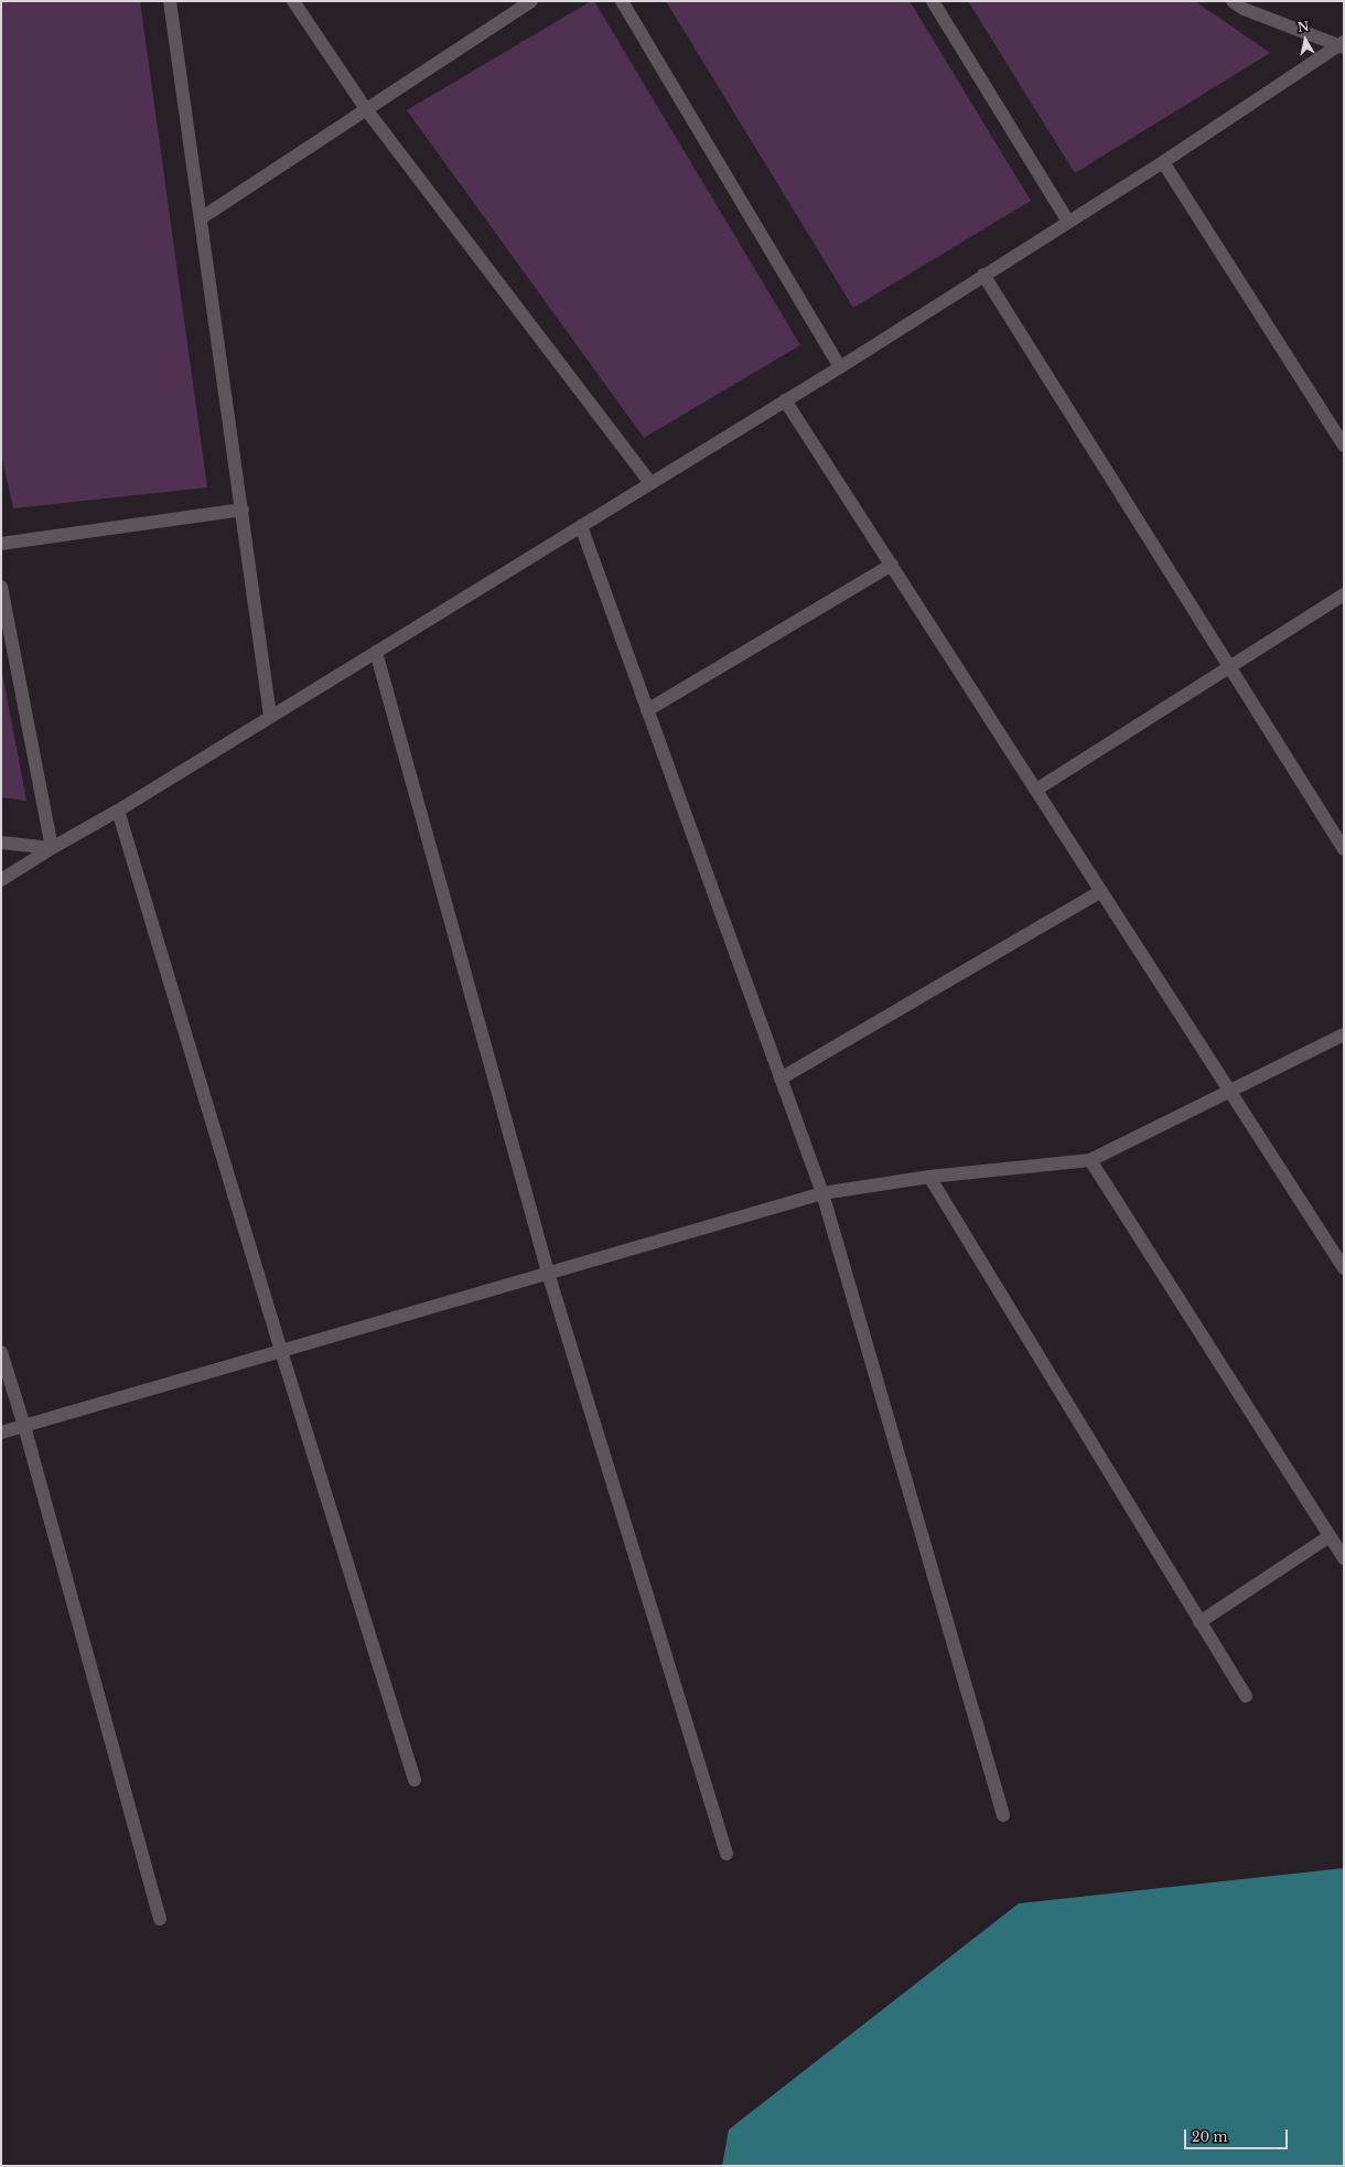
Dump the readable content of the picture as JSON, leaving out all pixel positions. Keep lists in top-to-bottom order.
{
  "scale_bar": "20 m",
  "north": "top"
}
